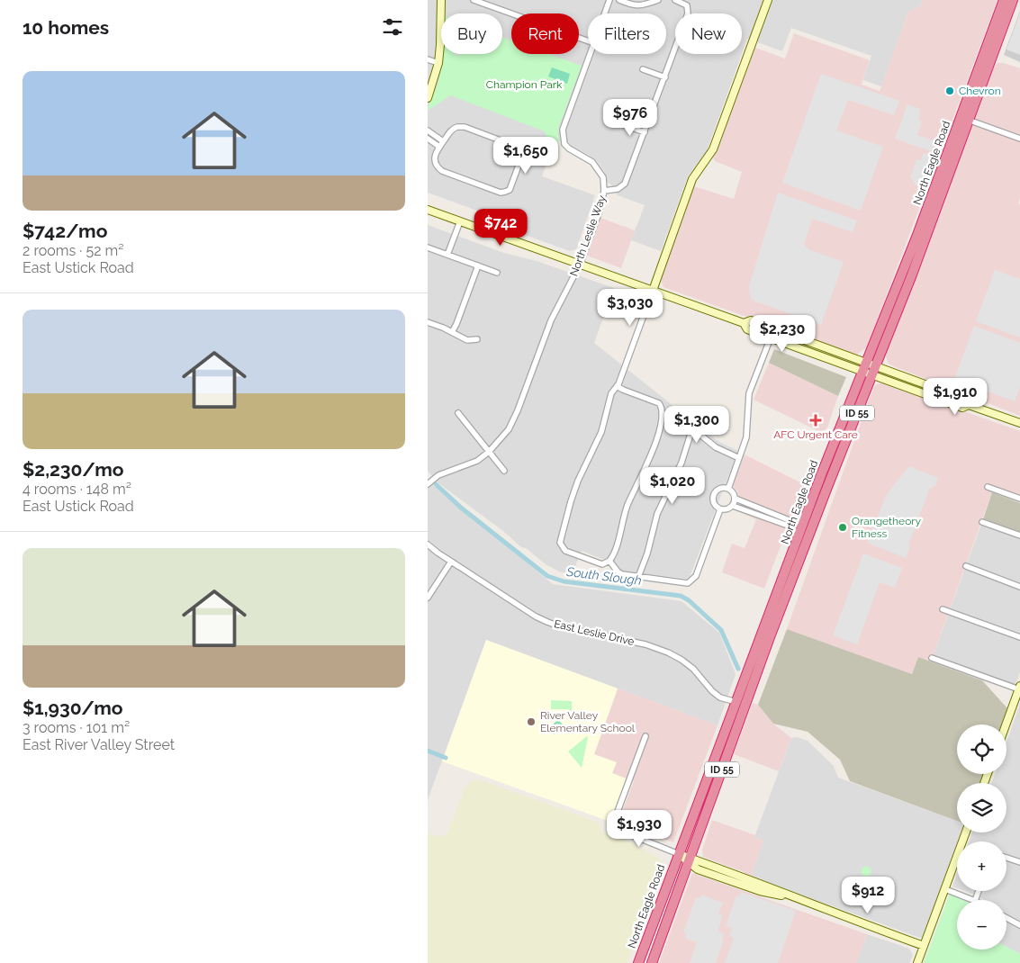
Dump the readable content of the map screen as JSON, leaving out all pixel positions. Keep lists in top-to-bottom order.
{
  "streets": {
    "highway": ["North Eagle Road", "ID 55"],
    "street": ["North Leslie Way", "East Leslie Drive"]
  },
  "crossings": [
    ["North Eagle Road", "East Leslie Drive"]
  ],
  "water": ["South Slough"],
  "parks": ["Champion Park"],
  "places": {
    "other": ["Chevron", "Orangetheory Fitness", "River Valley Elementary School"],
    "health": ["AFC Urgent Care"]
  },
  "page": {
    "heading": "10 homes",
    "chip": [
      "Buy",
      "Rent",
      "Filters",
      "New"
    ],
    "list": [
      {
        "name": "$742/mo",
        "note": "2 rooms · 52 m² · East Ustick Road"
      },
      {
        "name": "$2,230/mo",
        "note": "4 rooms · 148 m² · East Ustick Road"
      },
      {
        "name": "$1,930/mo",
        "note": "3 rooms · 101 m² · East River Valley Street"
      }
    ],
    "price": [
      "$976",
      "$1,650",
      "$742",
      "$3,030",
      "$2,230",
      "$1,910",
      "$1,300",
      "$1,020",
      "$1,930",
      "$912"
    ],
    "map_buttons": ["+", "−"]
  }
}
